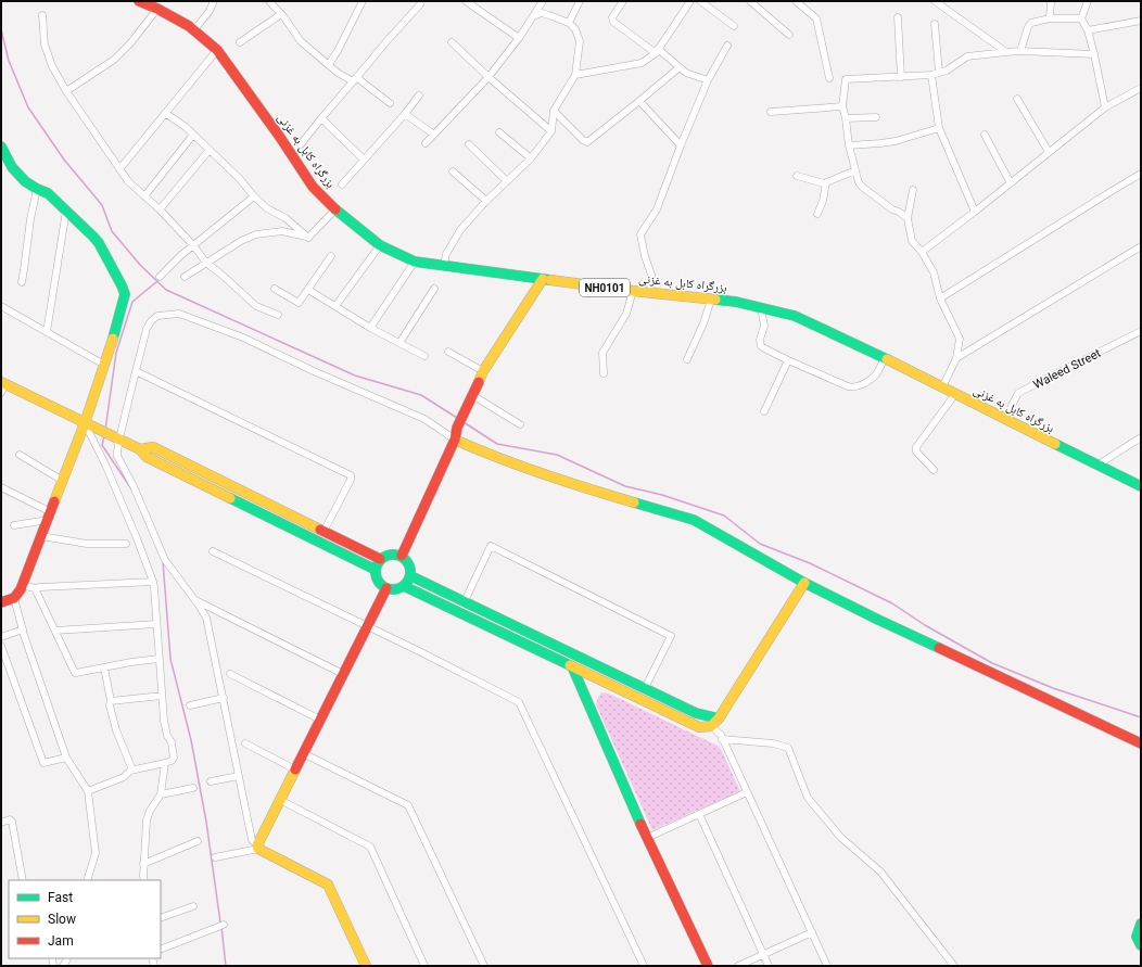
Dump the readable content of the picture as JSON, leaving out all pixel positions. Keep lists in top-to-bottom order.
{
  "streets": {
    "main road": ["بزرگراه کابل به غزنی", "NH0101"],
    "street": ["Waleed Street"]
  },
  "crossings": [
    ["بزرگراه کابل به غزنی", "Waleed Street"]
  ],
  "legend": ["Fast", "Slow", "Jam"]
}
